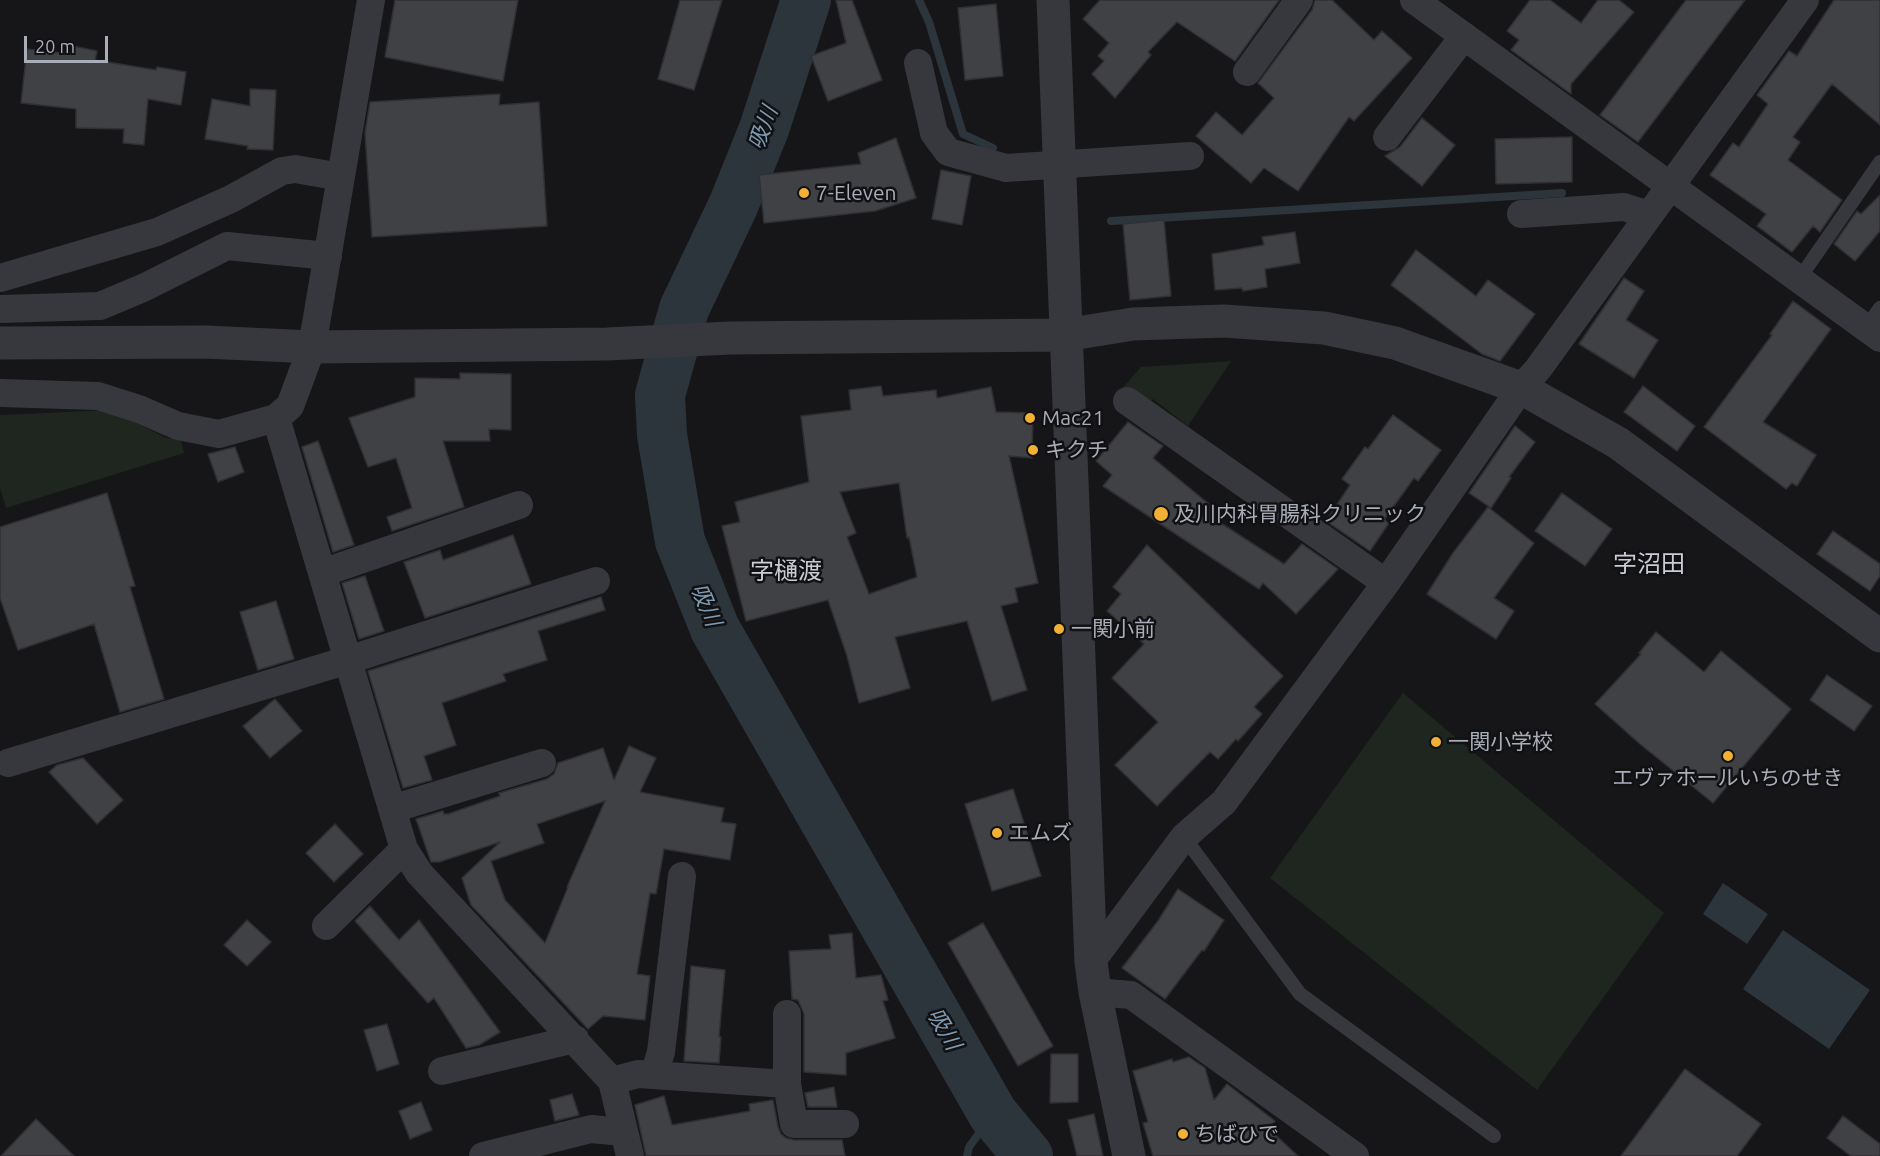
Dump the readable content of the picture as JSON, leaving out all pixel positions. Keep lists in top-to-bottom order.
{
  "districts": ["字沼田", "字樋渡"],
  "water": ["吸川"],
  "places": [
    "7-Eleven",
    "Mac21",
    "キクチ",
    "及川内科胃腸科クリニック",
    "一関小前",
    "一関小学校",
    "エヴァホールいちのせき",
    "エムズ",
    "ちばひで"
  ],
  "scale_bar": "20 m"
}
